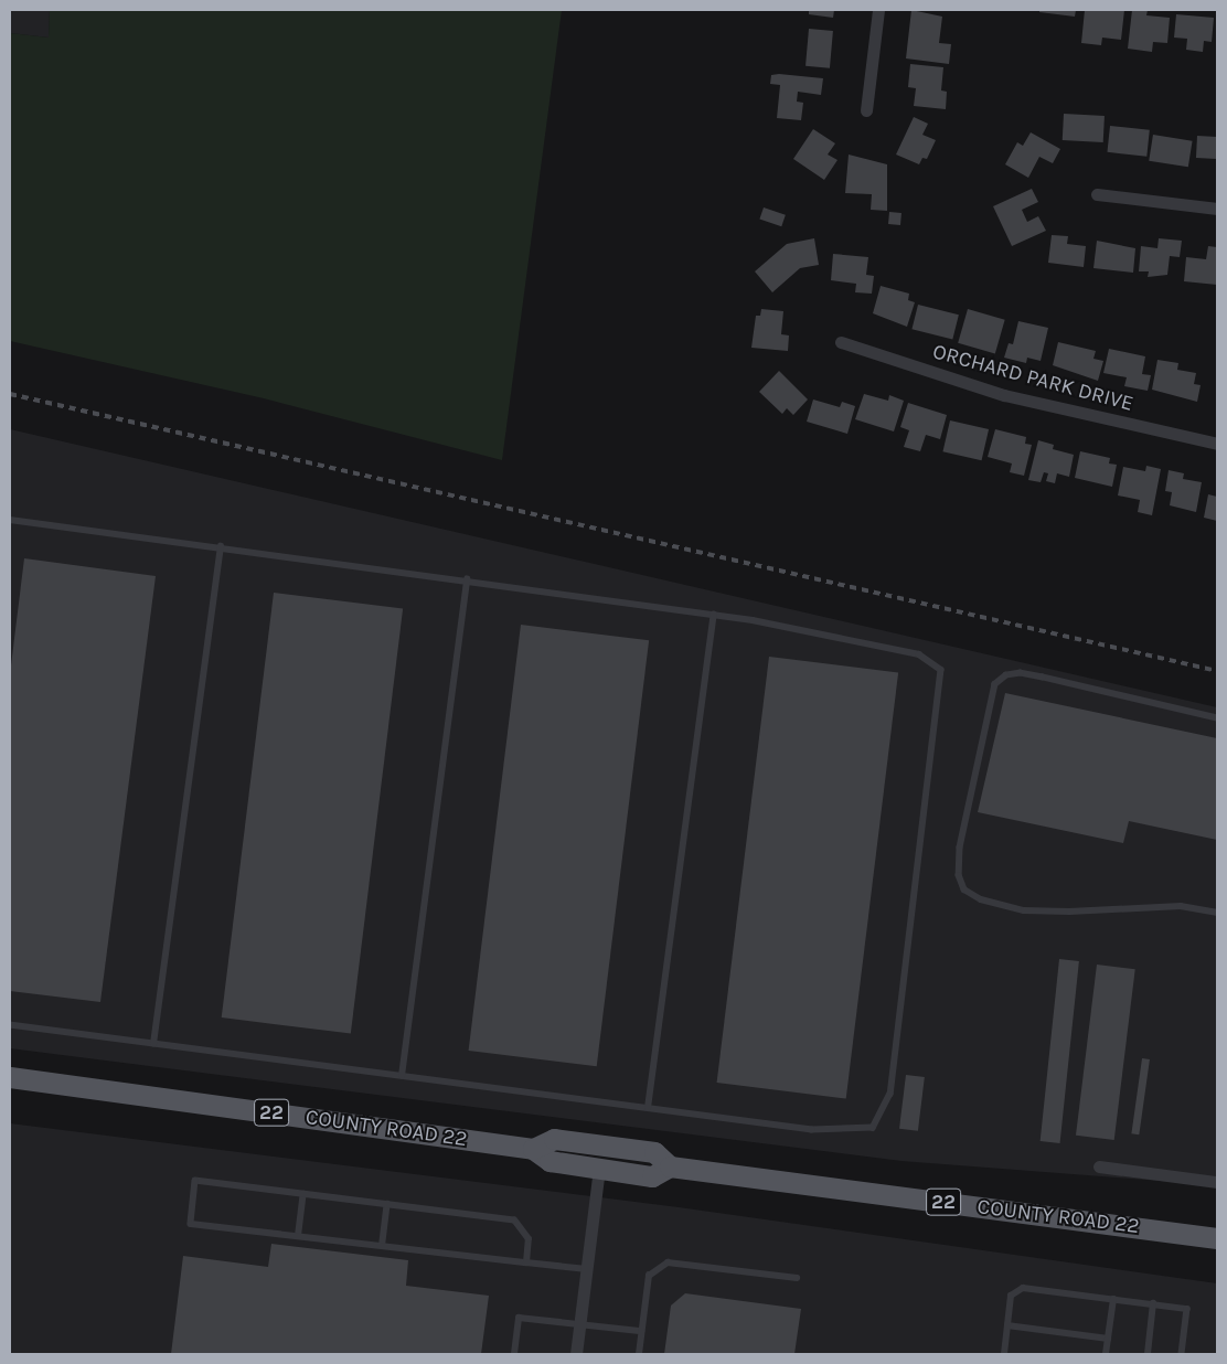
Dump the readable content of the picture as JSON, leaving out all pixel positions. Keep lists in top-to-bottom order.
{
  "streets": {
    "main road": ["22", "COUNTY ROAD 22"],
    "street": ["ORCHARD PARK DRIVE"]
  }
}
